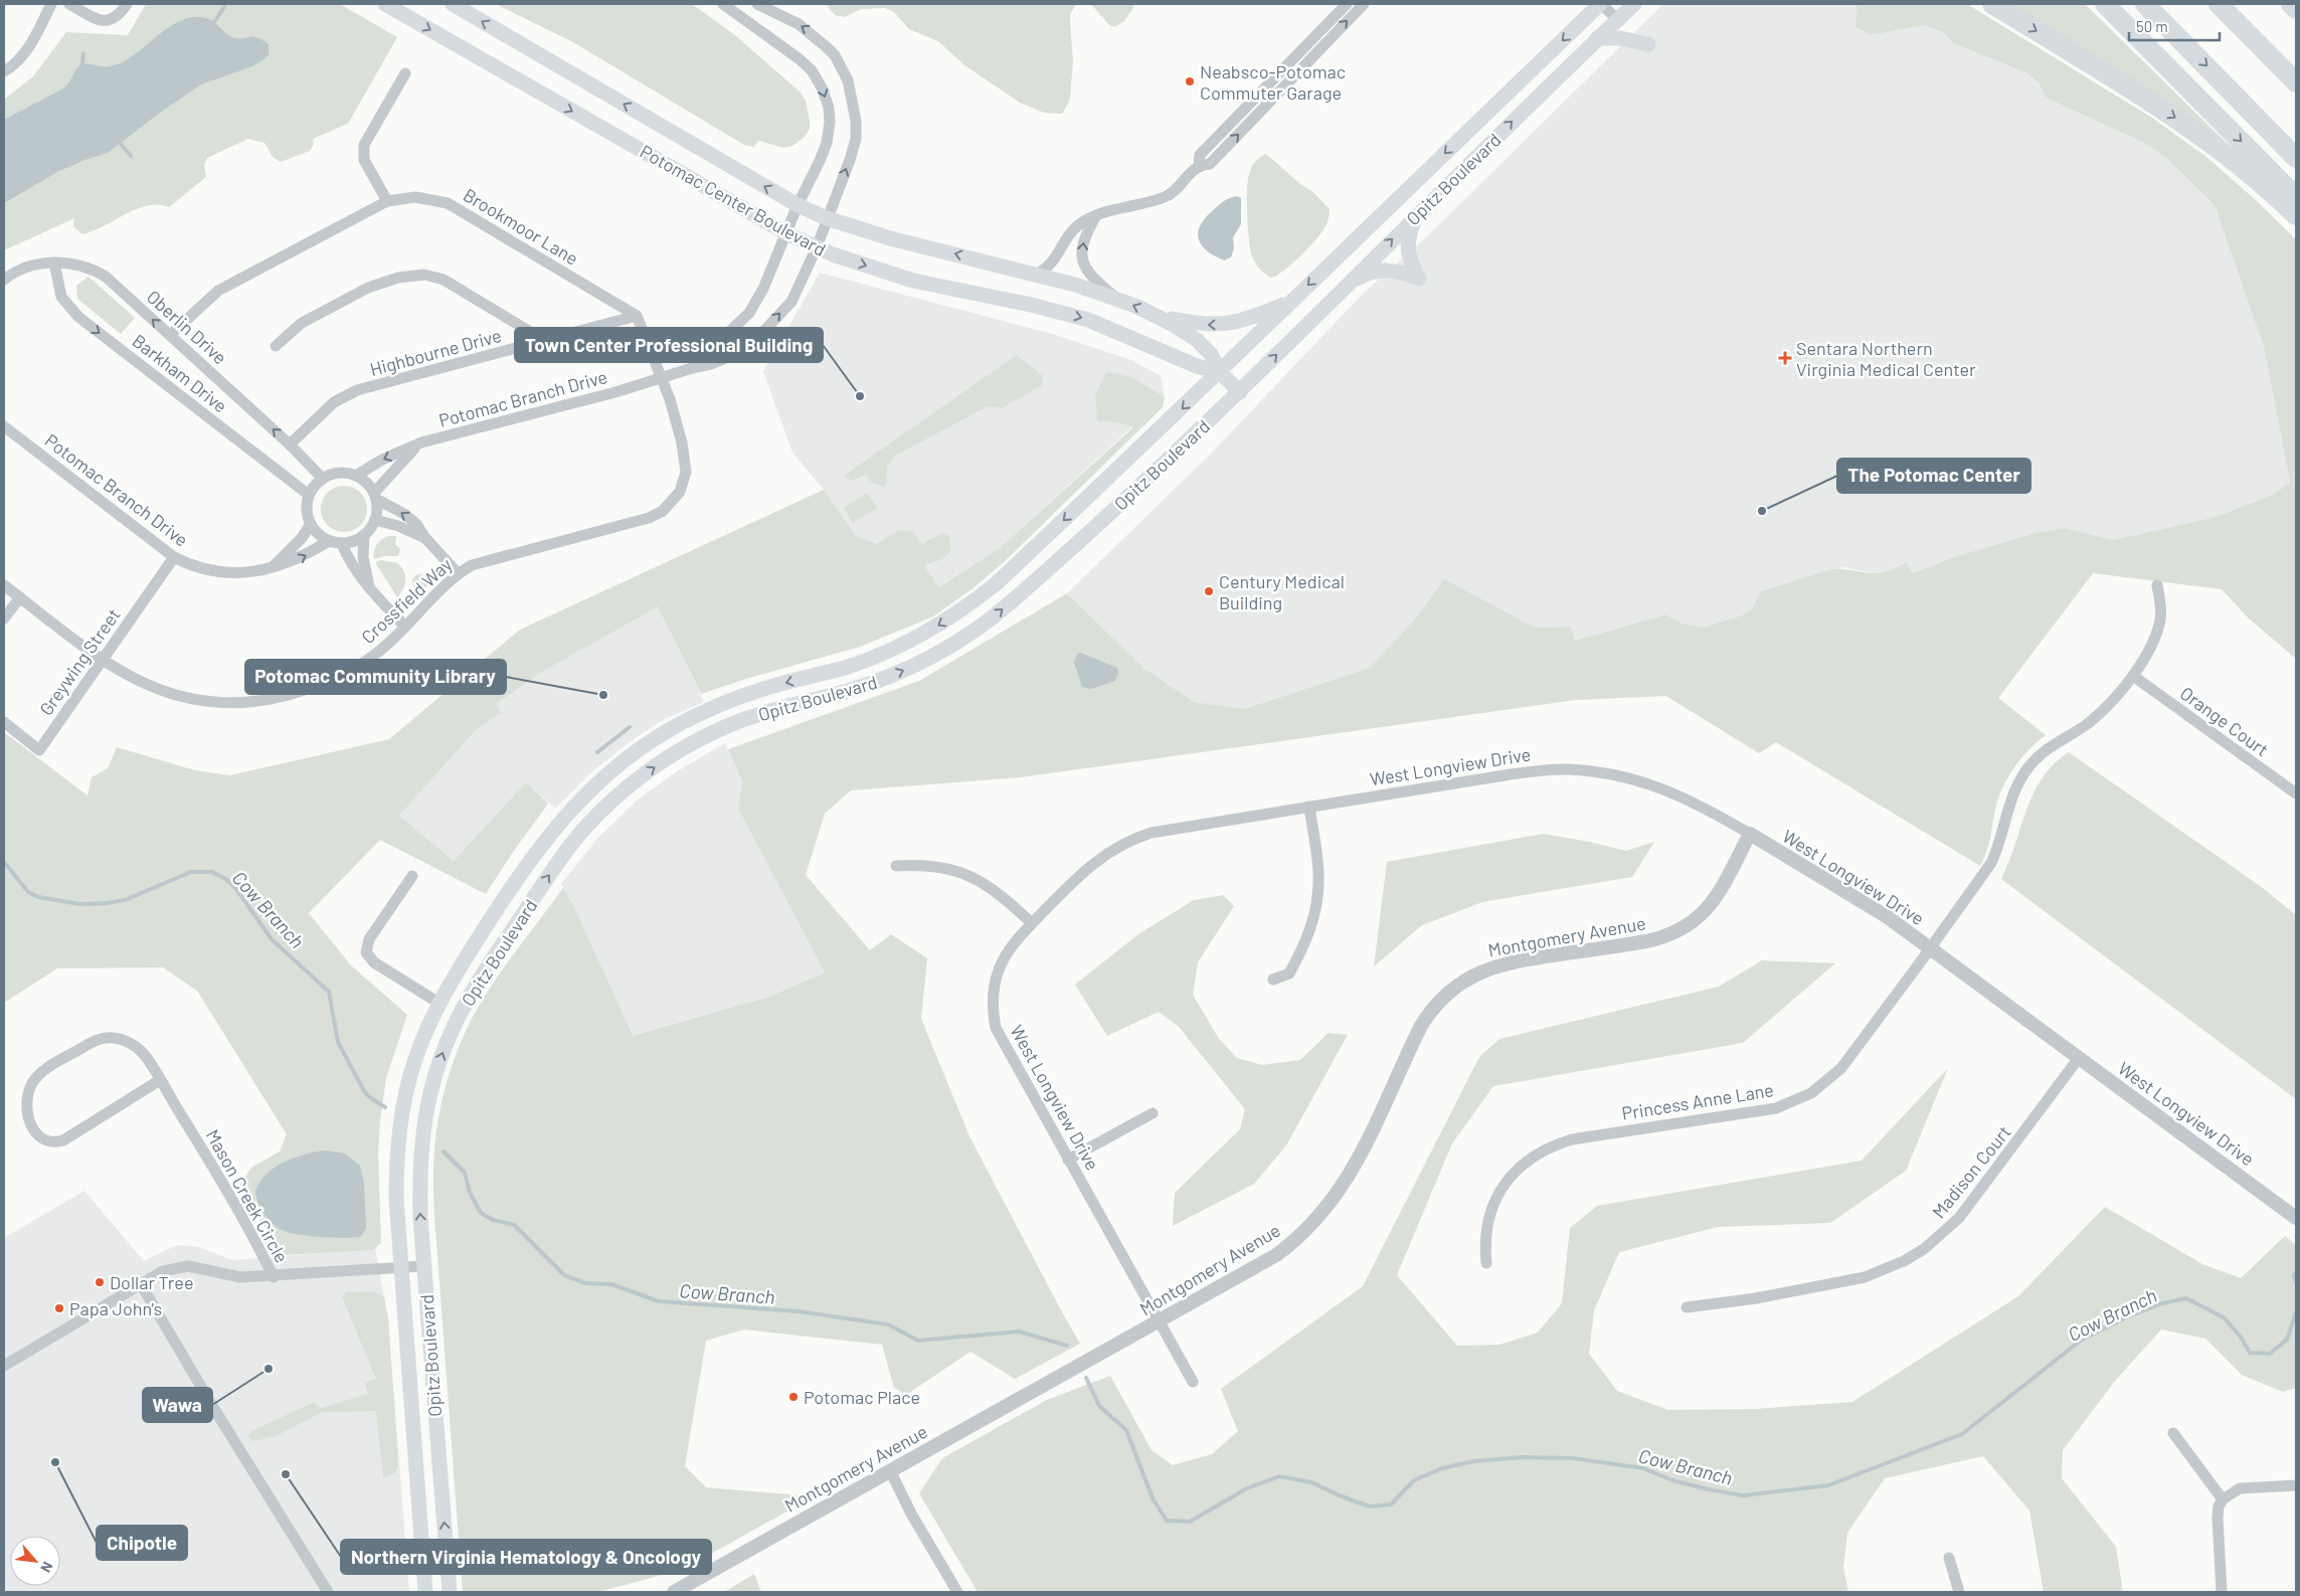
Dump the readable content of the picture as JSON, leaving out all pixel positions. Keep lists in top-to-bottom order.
{
  "streets": {
    "main road": ["Opitz Boulevard", "Potomac Center Boulevard"],
    "street": [
      "Brookmoor Lane",
      "Oberlin Drive",
      "Highbourne Drive",
      "Barkham Drive",
      "Potomac Branch Drive",
      "Crossfield Way",
      "Greywing Street",
      "Orange Court",
      "West Longview Drive",
      "Montgomery Avenue",
      "Princess Anne Lane",
      "Madison Court",
      "Mason Creek Circle"
    ]
  },
  "crossings": [
    ["Opitz Boulevard", "Potomac Center Boulevard"],
    ["Opitz Boulevard", "Mason Creek Circle"],
    ["Potomac Center Boulevard", "Potomac Branch Drive"],
    ["Brookmoor Lane", "Oberlin Drive"],
    ["Brookmoor Lane", "Highbourne Drive"],
    ["Oberlin Drive", "Highbourne Drive"],
    ["Oberlin Drive", "Barkham Drive"],
    ["Oberlin Drive", "Potomac Branch Drive"],
    ["Barkham Drive", "Potomac Branch Drive"],
    ["Potomac Branch Drive", "Crossfield Way"],
    ["Potomac Branch Drive", "Greywing Street"],
    ["Crossfield Way", "Greywing Street"],
    ["Orange Court", "Princess Anne Lane"],
    ["West Longview Drive", "Montgomery Avenue"],
    ["West Longview Drive", "Princess Anne Lane"],
    ["West Longview Drive", "Madison Court"]
  ],
  "one_way": ["Oberlin Drive", "Barkham Drive"],
  "water": ["Cow Branch"],
  "places": {
    "other": [
      "Neabsco-Potomac Commuter Garage",
      "Town Center Professional Building",
      "The Potomac Center",
      "Century Medical Building",
      "Potomac Community Library",
      "Dollar Tree",
      "Papa John's",
      "Wawa",
      "Potomac Place",
      "Chipotle",
      "Northern Virginia Hematology & Oncology"
    ],
    "health": ["Sentara Northern Virginia Medical Center"]
  },
  "scale_bar": "50 m",
  "north": "bottom right"
}
